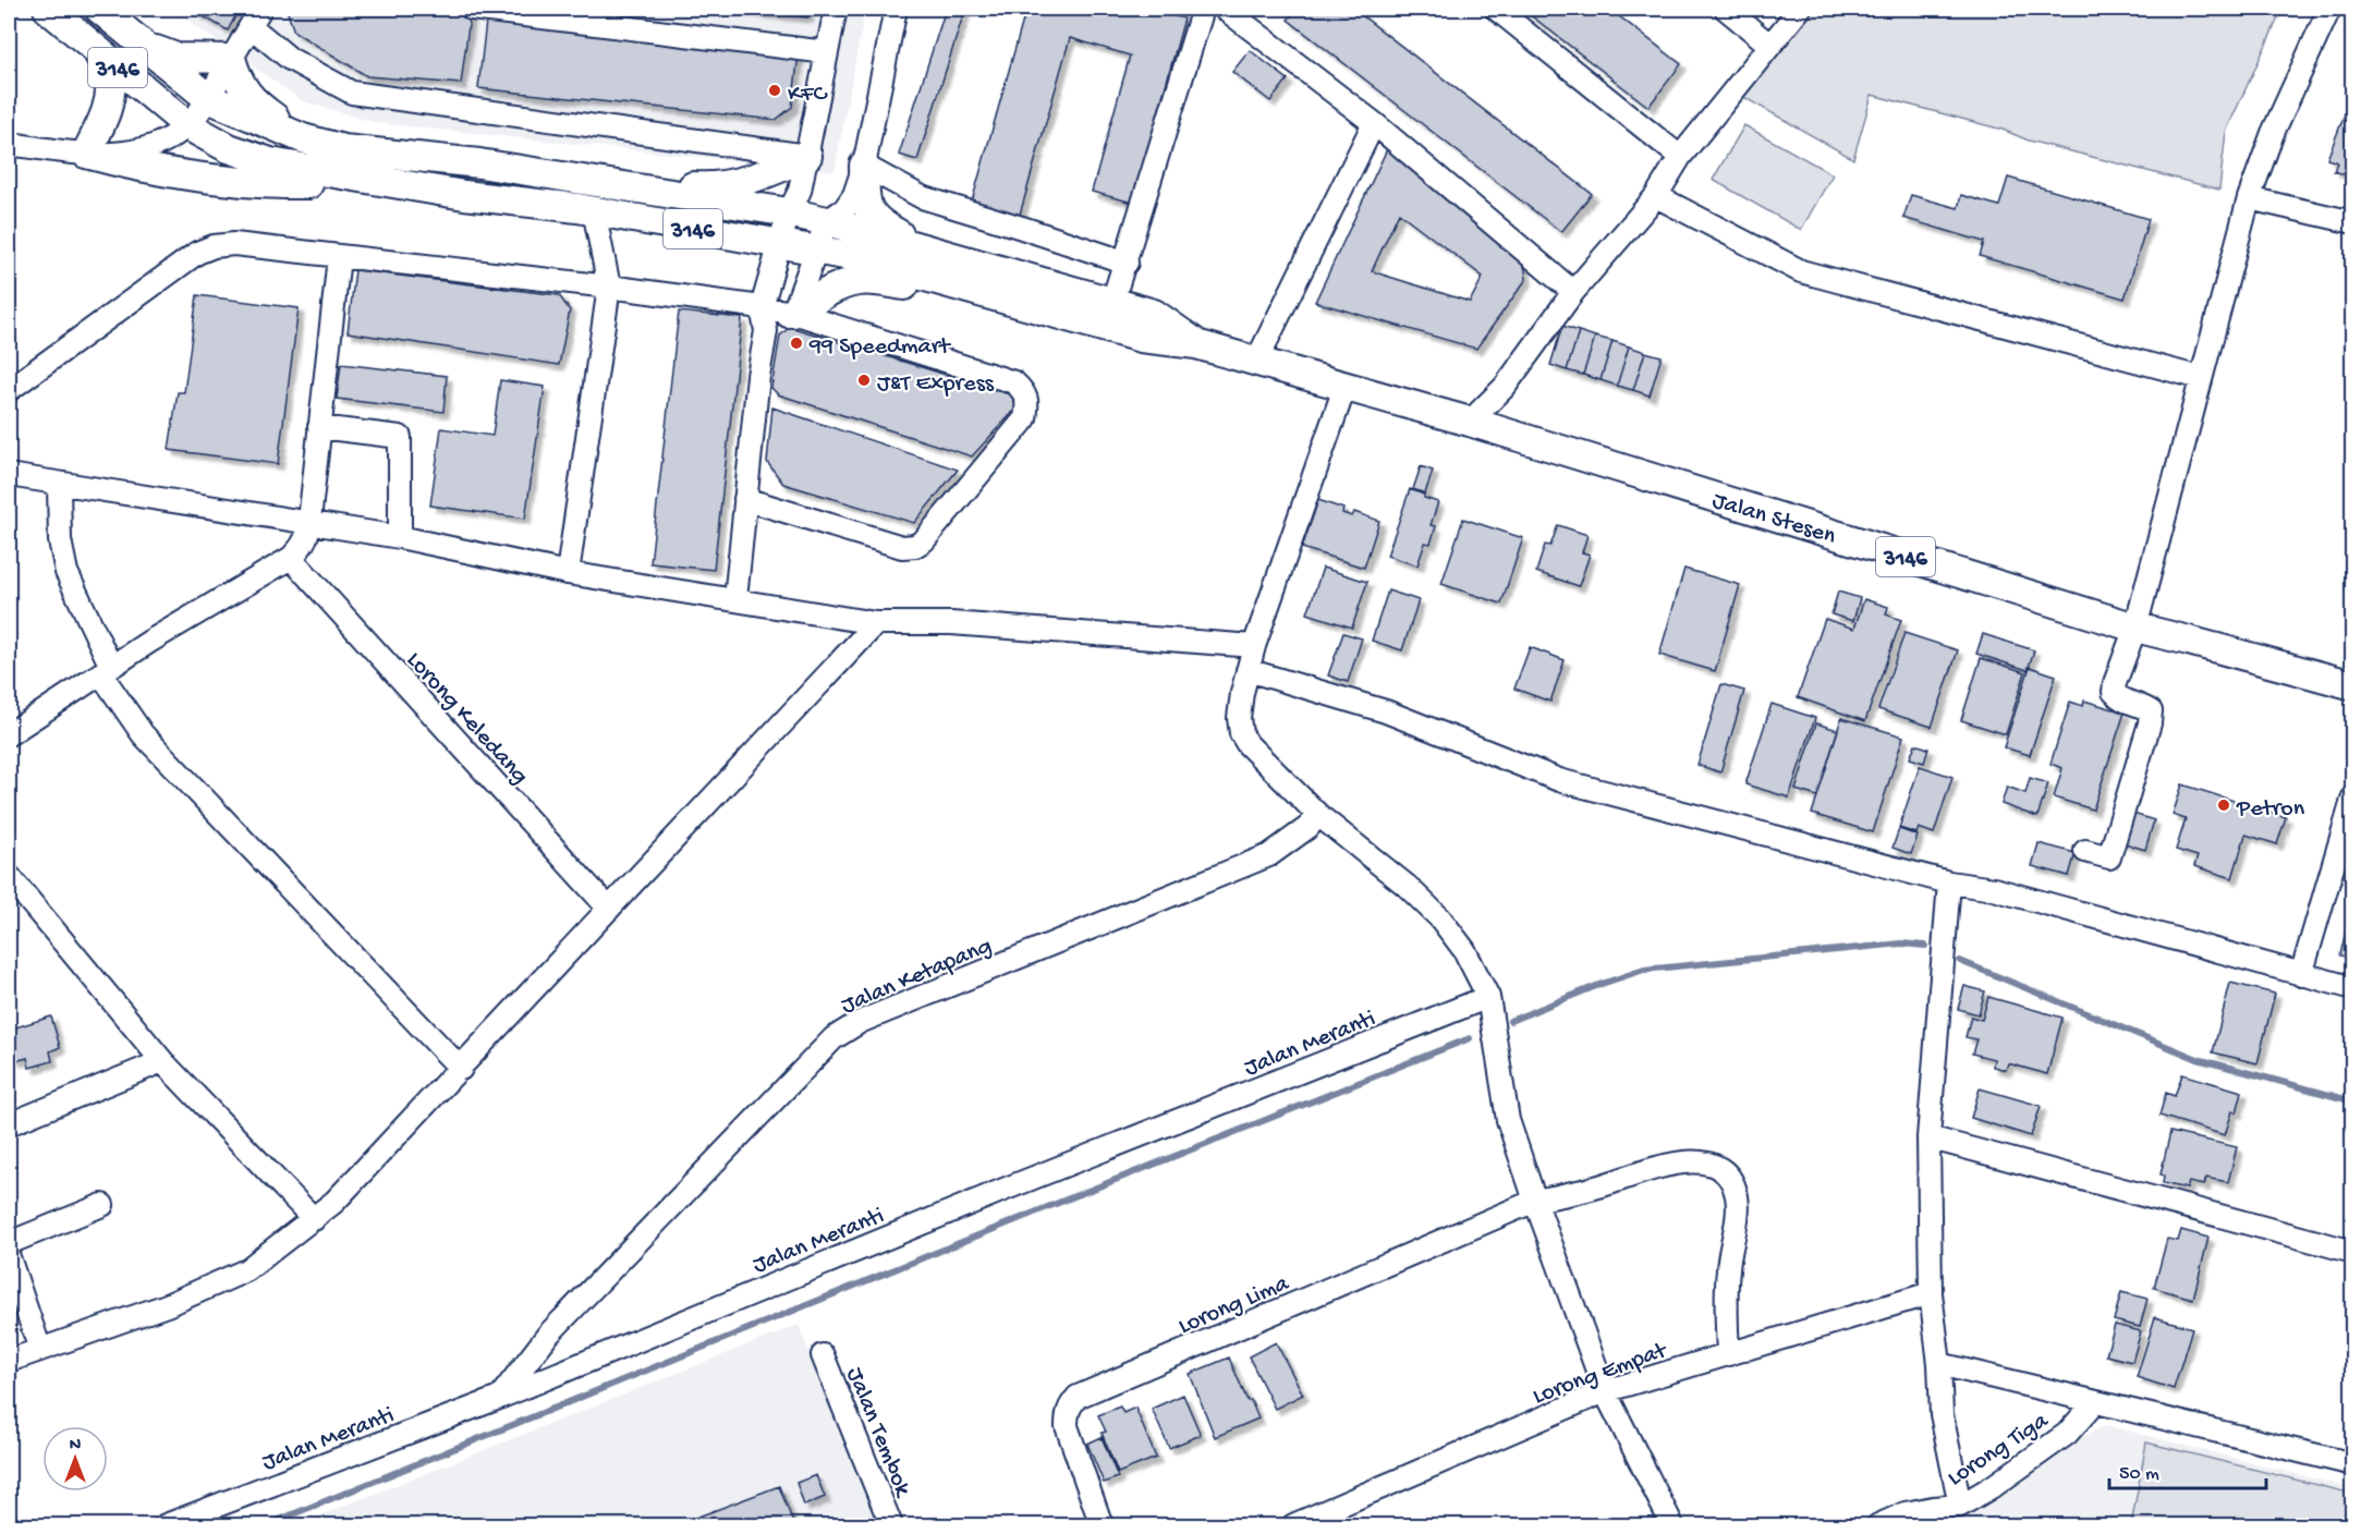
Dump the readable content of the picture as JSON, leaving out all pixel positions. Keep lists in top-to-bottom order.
{
  "streets": {
    "main road": ["3146", "Jalan Stesen"],
    "street": [
      "Lorong Keledang",
      "Jalan Ketapang",
      "Jalan Meranti",
      "Lorong Lima",
      "Lorong Empat",
      "Jalan Tembok",
      "Lorong Tiga"
    ]
  },
  "crossings": [
    ["3146", "Jalan Stesen"],
    ["Jalan Ketapang", "Jalan Meranti"],
    ["Lorong Lima", "Lorong Empat"]
  ],
  "places": [
    "KFC",
    "99 Speedmart",
    "J&T Express",
    "Petron"
  ],
  "scale_bar": "50 m",
  "north": "top"
}
